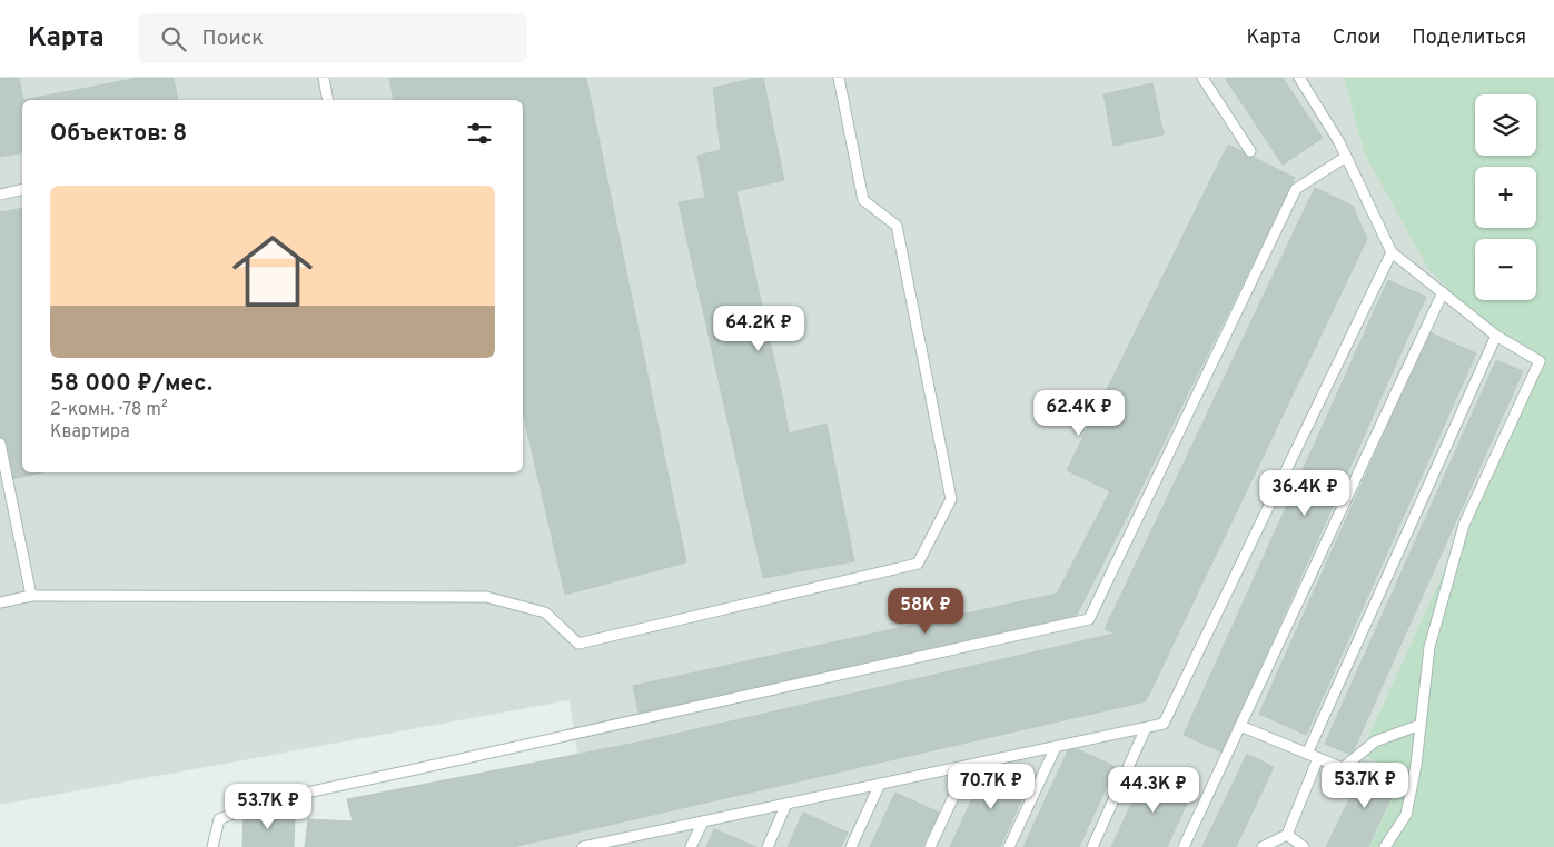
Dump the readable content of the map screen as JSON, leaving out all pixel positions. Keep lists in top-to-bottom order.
{
  "page": {
    "header": "Карта",
    "search": "Поиск",
    "nav": ["Карта", "Слои", "Поделиться"],
    "map_buttons": ["+", "−"],
    "heading": "Объектов: 8",
    "list": [
      {
        "name": "58 000 ₽/мес.",
        "note": "2-комн. · 78 m² · Квартира"
      }
    ],
    "price": [
      "64.2K ₽",
      "62.4K ₽",
      "36.4K ₽",
      "58K ₽",
      "53.7K ₽",
      "70.7K ₽",
      "44.3K ₽",
      "53.7K ₽"
    ]
  }
}
